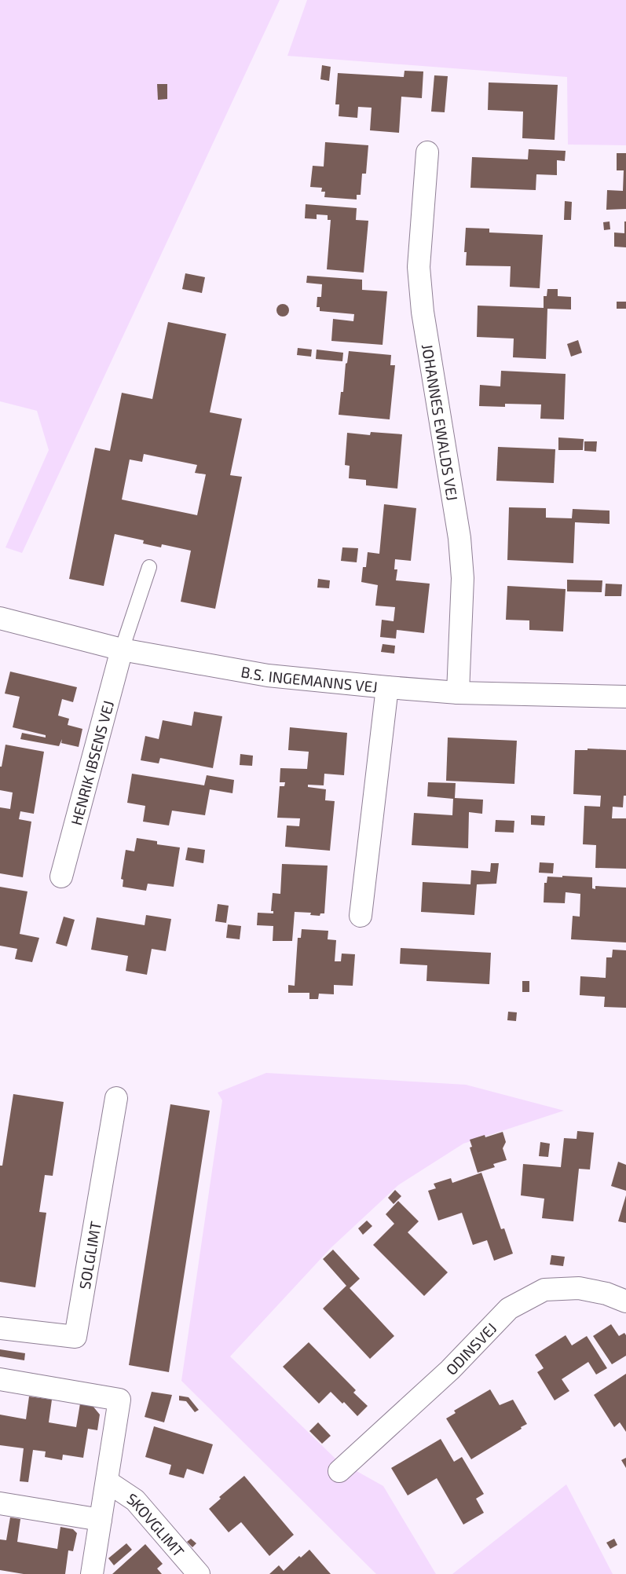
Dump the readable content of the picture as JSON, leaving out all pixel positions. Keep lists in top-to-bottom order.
{
  "streets": {
    "street": [
      "JOHANNES EWALDS VEJ",
      "B.S. INGEMANNS VEJ",
      "HENRIK IBSENS VEJ",
      "SOLGLIMT",
      "ODINSVEJ",
      "SKOVGLIMT"
    ]
  },
  "crossings": [
    ["JOHANNES EWALDS VEJ", "B.S. INGEMANNS VEJ"],
    ["B.S. INGEMANNS VEJ", "HENRIK IBSENS VEJ"]
  ]
}
